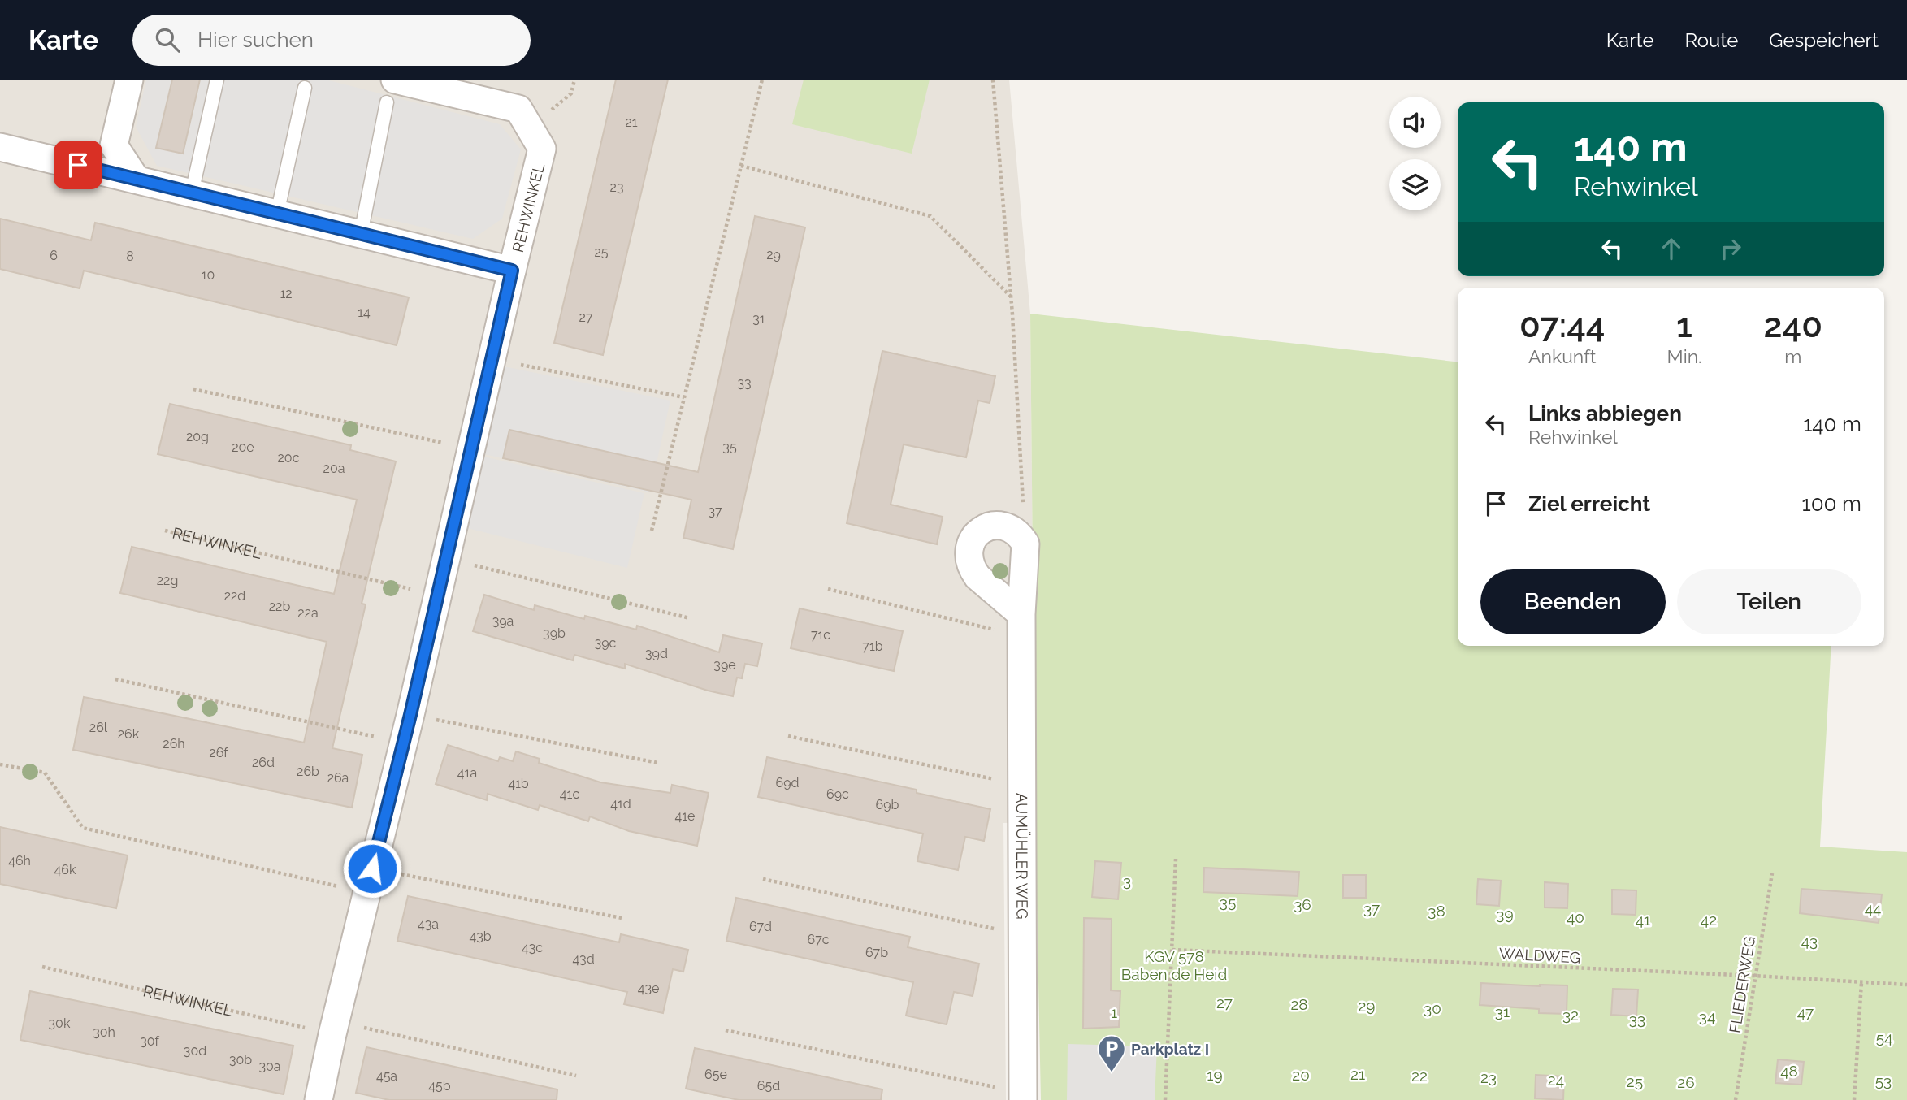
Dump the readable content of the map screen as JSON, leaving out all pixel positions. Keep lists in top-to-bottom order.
{
  "streets": {
    "street": ["REHWINKEL", "AUMÜHLER WEG"],
    "path": ["WALDWEG", "FLIEDERWEG"]
  },
  "crossings": [
    ["WALDWEG", "FLIEDERWEG"]
  ],
  "parks": [
    "3",
    "35",
    "36",
    "37",
    "44",
    "38",
    "39",
    "40",
    "41",
    "42",
    "43",
    "KGV 578 Baben de Heid",
    "27",
    "28",
    "29",
    "30",
    "31",
    "1",
    "47",
    "32",
    "34",
    "33",
    "54",
    "48",
    "21",
    "19",
    "20",
    "22",
    "23",
    "24",
    "53",
    "25",
    "26"
  ],
  "places": {
    "parking": ["Parkplatz I"]
  },
  "house_numbers": [
    "21",
    "23",
    "25",
    "29",
    "6",
    "8",
    "10",
    "12",
    "14",
    "27",
    "31",
    "33",
    "20g",
    "20e",
    "35",
    "20c",
    "20a",
    "37",
    "22g",
    "22d",
    "22b",
    "22a",
    "39a",
    "39b",
    "71c",
    "39c",
    "71b",
    "39d",
    "39e",
    "26l",
    "26k",
    "26h",
    "26f",
    "26d",
    "26b",
    "41a",
    "26a",
    "69d",
    "41b",
    "41c",
    "69c",
    "41d",
    "69b",
    "41e",
    "46h",
    "46k",
    "43a",
    "67d",
    "43b",
    "67c",
    "43c",
    "67b",
    "43d",
    "43e",
    "30k",
    "30h",
    "30f",
    "30d",
    "30b",
    "30a",
    "65e",
    "45a",
    "45b",
    "65d"
  ],
  "page": {
    "header": "Karte",
    "search": "Hier suchen",
    "nav": ["Karte", "Route", "Gespeichert"],
    "turn": ["140 m", "Rehwinkel"],
    "eta": [
      "07:44",
      "Ankunft",
      "1",
      "Min.",
      "240",
      "m"
    ],
    "list": [
      {
        "name": "Links abbiegen",
        "note": "Rehwinkel",
        "value": "140 m"
      },
      {
        "name": "Ziel erreicht",
        "value": "100 m"
      }
    ],
    "buttons": ["Beenden", "Teilen"]
  }
}
